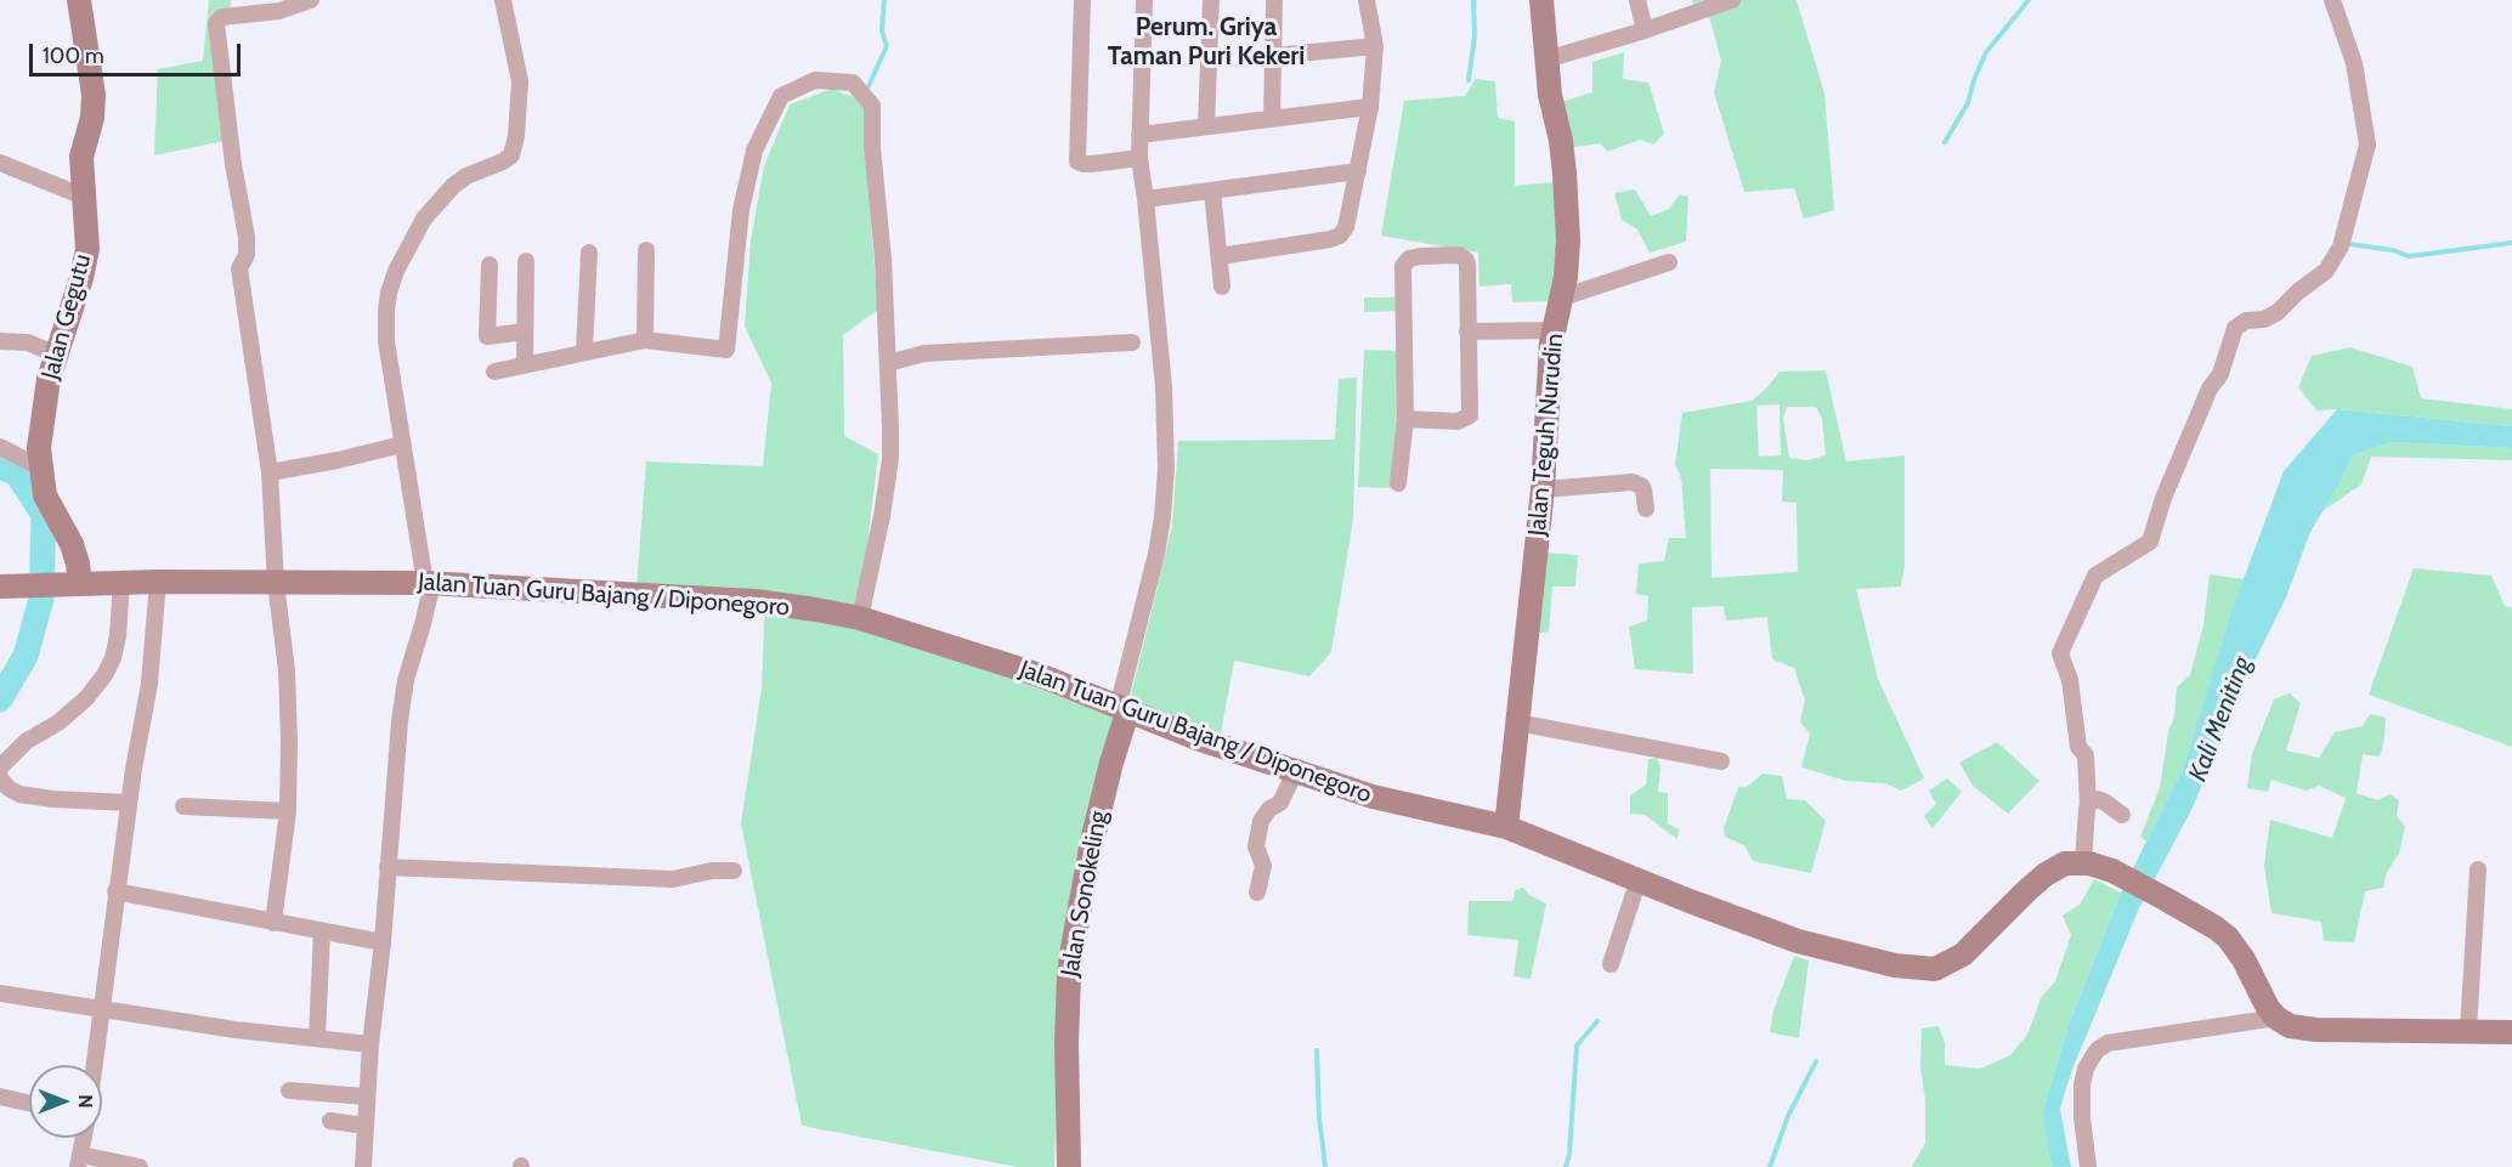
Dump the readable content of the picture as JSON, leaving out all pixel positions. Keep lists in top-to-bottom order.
{
  "streets": {
    "street": [
      "Jalan Gegutu",
      "Jalan Teguh Nurudin",
      "Jalan Tuan Guru Bajang / Diponegoro",
      "Jalan Sonokeling"
    ]
  },
  "crossings": [
    ["Jalan Gegutu", "Jalan Tuan Guru Bajang / Diponegoro"],
    ["Jalan Teguh Nurudin", "Jalan Tuan Guru Bajang / Diponegoro"],
    ["Jalan Tuan Guru Bajang / Diponegoro", "Jalan Sonokeling"]
  ],
  "districts": ["Perum. Griya Taman Puri Kekeri"],
  "water": ["Kali Meniting"],
  "scale_bar": "100 m",
  "north": "right"
}
